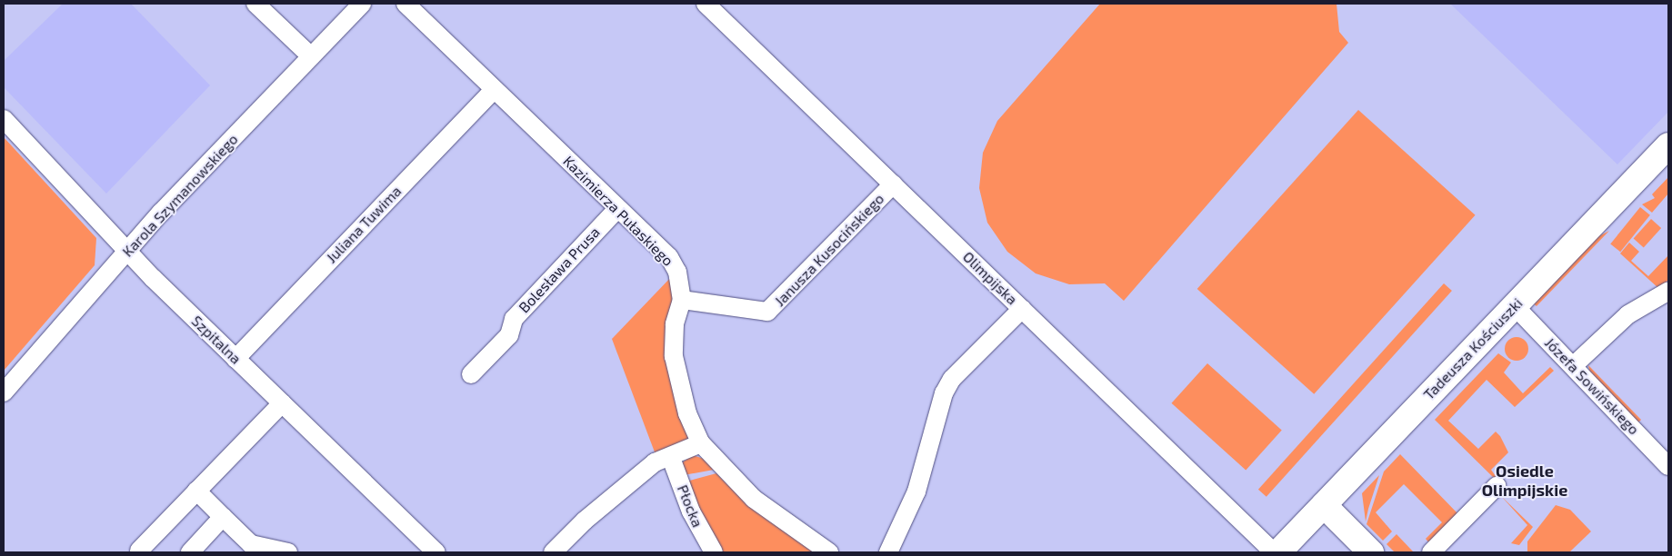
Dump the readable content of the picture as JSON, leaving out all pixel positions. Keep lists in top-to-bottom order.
{
  "streets": {
    "street": [
      "Karola Szymanowskiego",
      "Kazimierza Pułaskiego",
      "Juliana Tuwima",
      "Janusza Kusocińskiego",
      "Bolesława Prusa",
      "Olimpijska",
      "Szpitalna",
      "Tadeusza Kościuszki",
      "Józefa Sowińskiego",
      "Płocka"
    ]
  },
  "crossings": [
    ["Karola Szymanowskiego", "Szpitalna"],
    ["Kazimierza Pułaskiego", "Juliana Tuwima"],
    ["Kazimierza Pułaskiego", "Janusza Kusocińskiego"],
    ["Kazimierza Pułaskiego", "Bolesława Prusa"],
    ["Juliana Tuwima", "Szpitalna"],
    ["Janusza Kusocińskiego", "Olimpijska"],
    ["Tadeusza Kościuszki", "Józefa Sowińskiego"]
  ],
  "districts": ["Osiedle Olimpijskie"]
}
